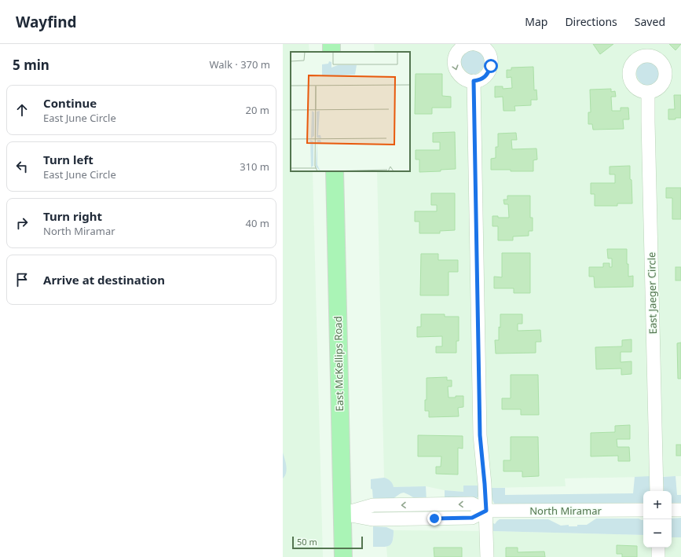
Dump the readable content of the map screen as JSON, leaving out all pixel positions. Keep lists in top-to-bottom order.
{
  "streets": {
    "main road": ["East McKellips Road"],
    "street": ["East Jaeger Circle", "North Miramar"]
  },
  "crossings": [
    ["East McKellips Road", "North Miramar"]
  ],
  "scale_bar": "50 m",
  "page": {
    "header": "Wayfind",
    "nav": ["Map", "Directions", "Saved"],
    "heading": ["5 min", "Walk · 370 m"],
    "list": [
      ["Continue", "East June Circle", "20 m"],
      ["Turn left", "East June Circle", "310 m"],
      ["Turn right", "North Miramar", "40 m"],
      "Arrive at destination"
    ],
    "map_buttons": ["+", "−"],
    "scale": "50 m"
  }
}
